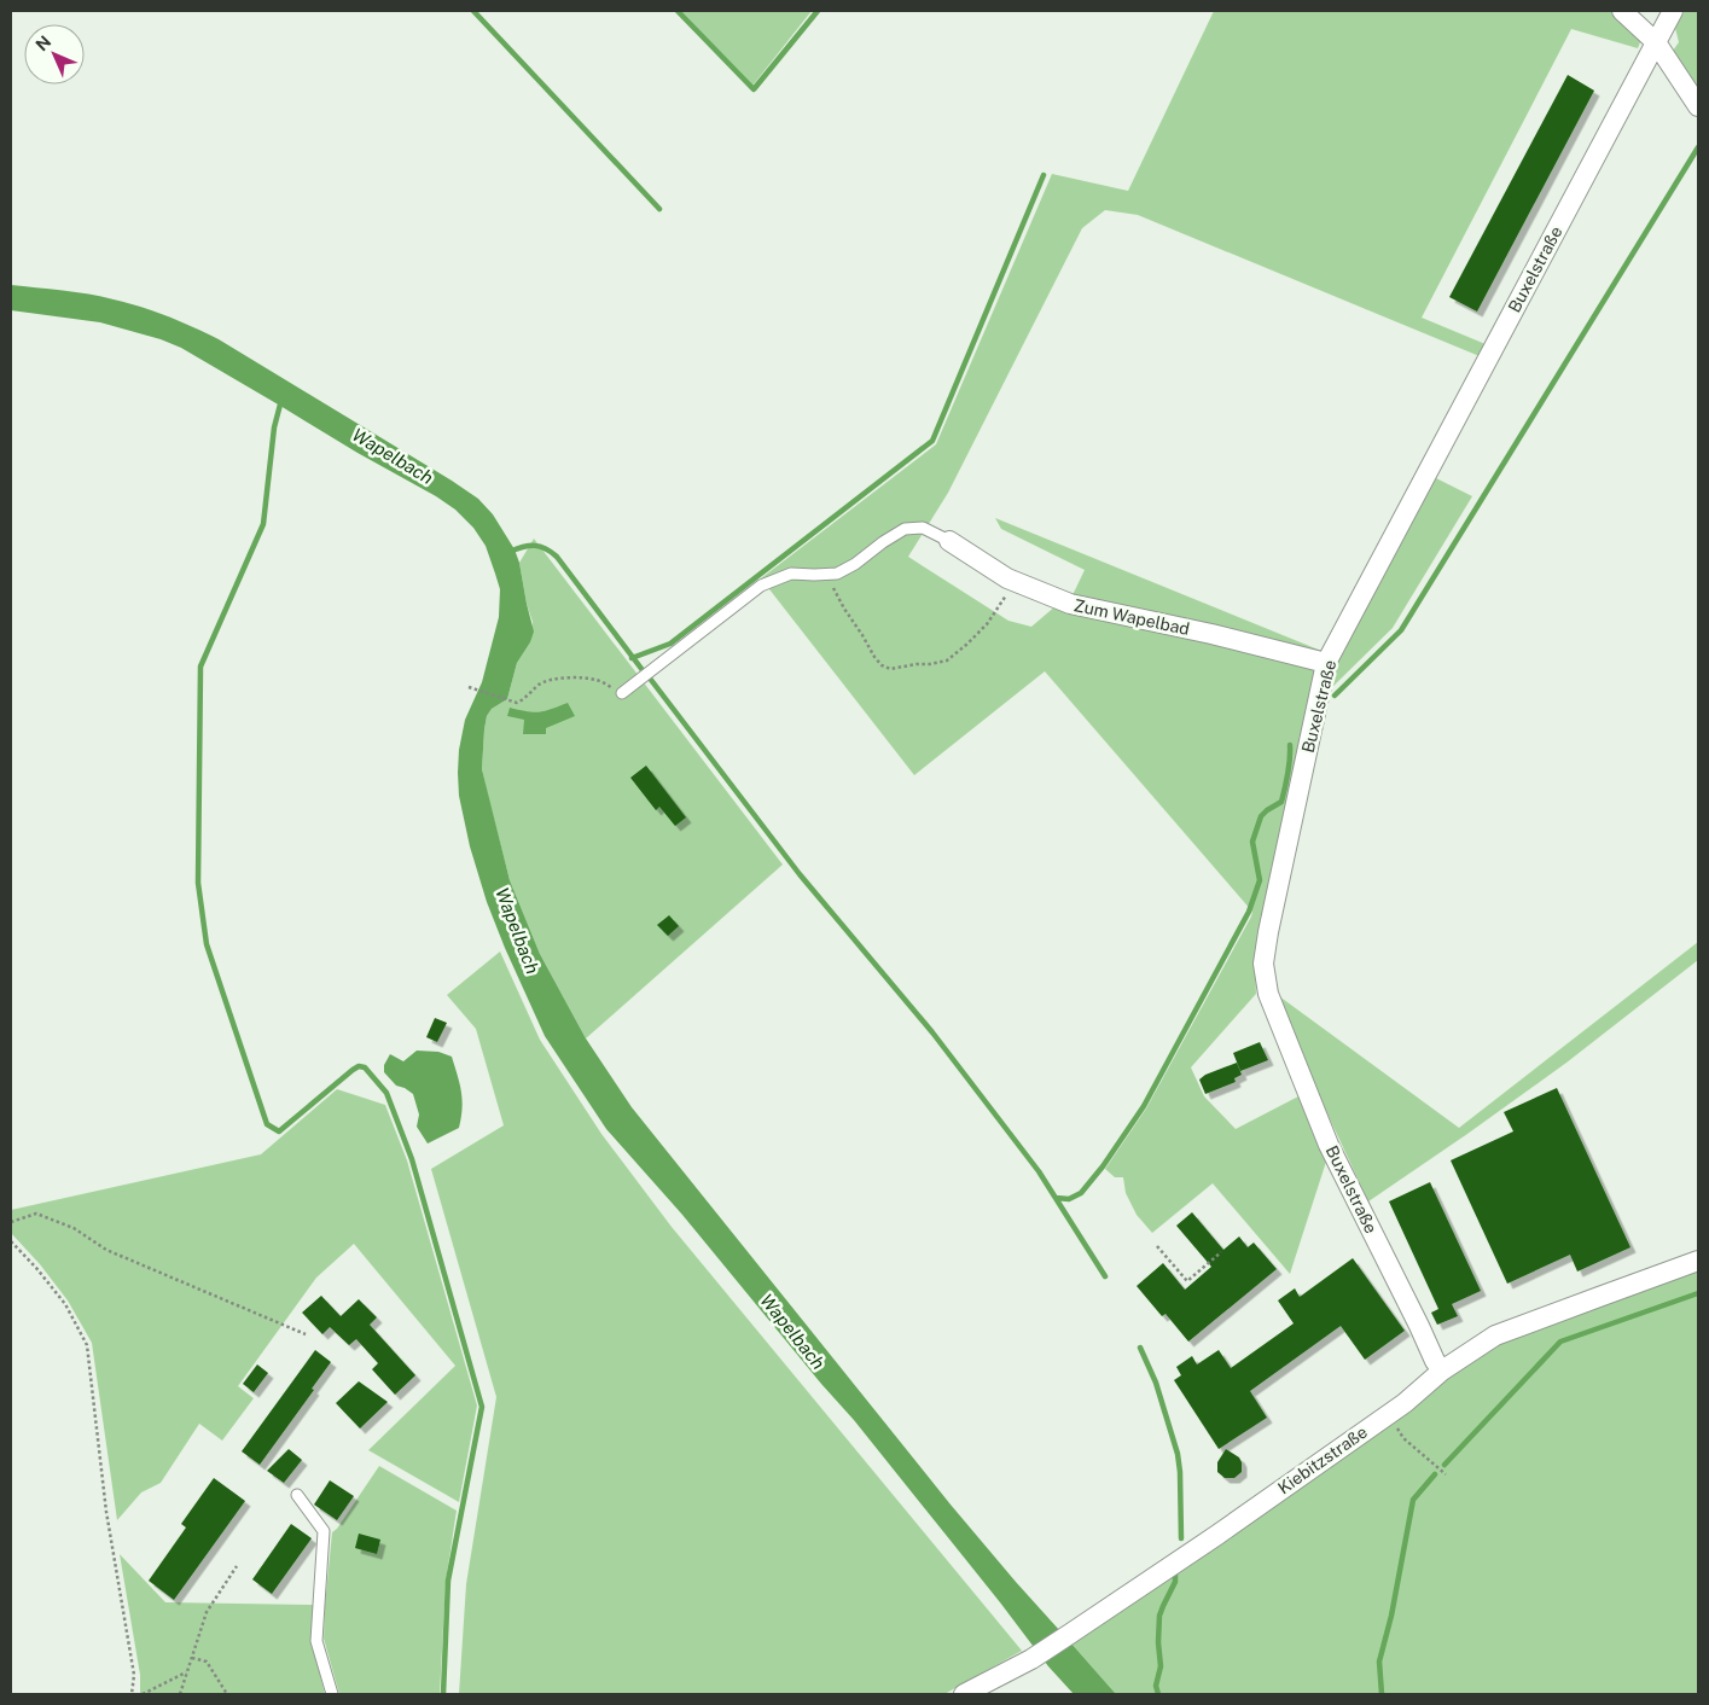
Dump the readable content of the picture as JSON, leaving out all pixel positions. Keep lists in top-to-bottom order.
{
  "streets": {
    "street": ["Buxelstraße", "Zum Wapelbad", "Kiebitzstraße"]
  },
  "crossings": [
    ["Buxelstraße", "Zum Wapelbad"],
    ["Buxelstraße", "Kiebitzstraße"]
  ],
  "water": ["Wapelbach"],
  "north": "top left"
}
